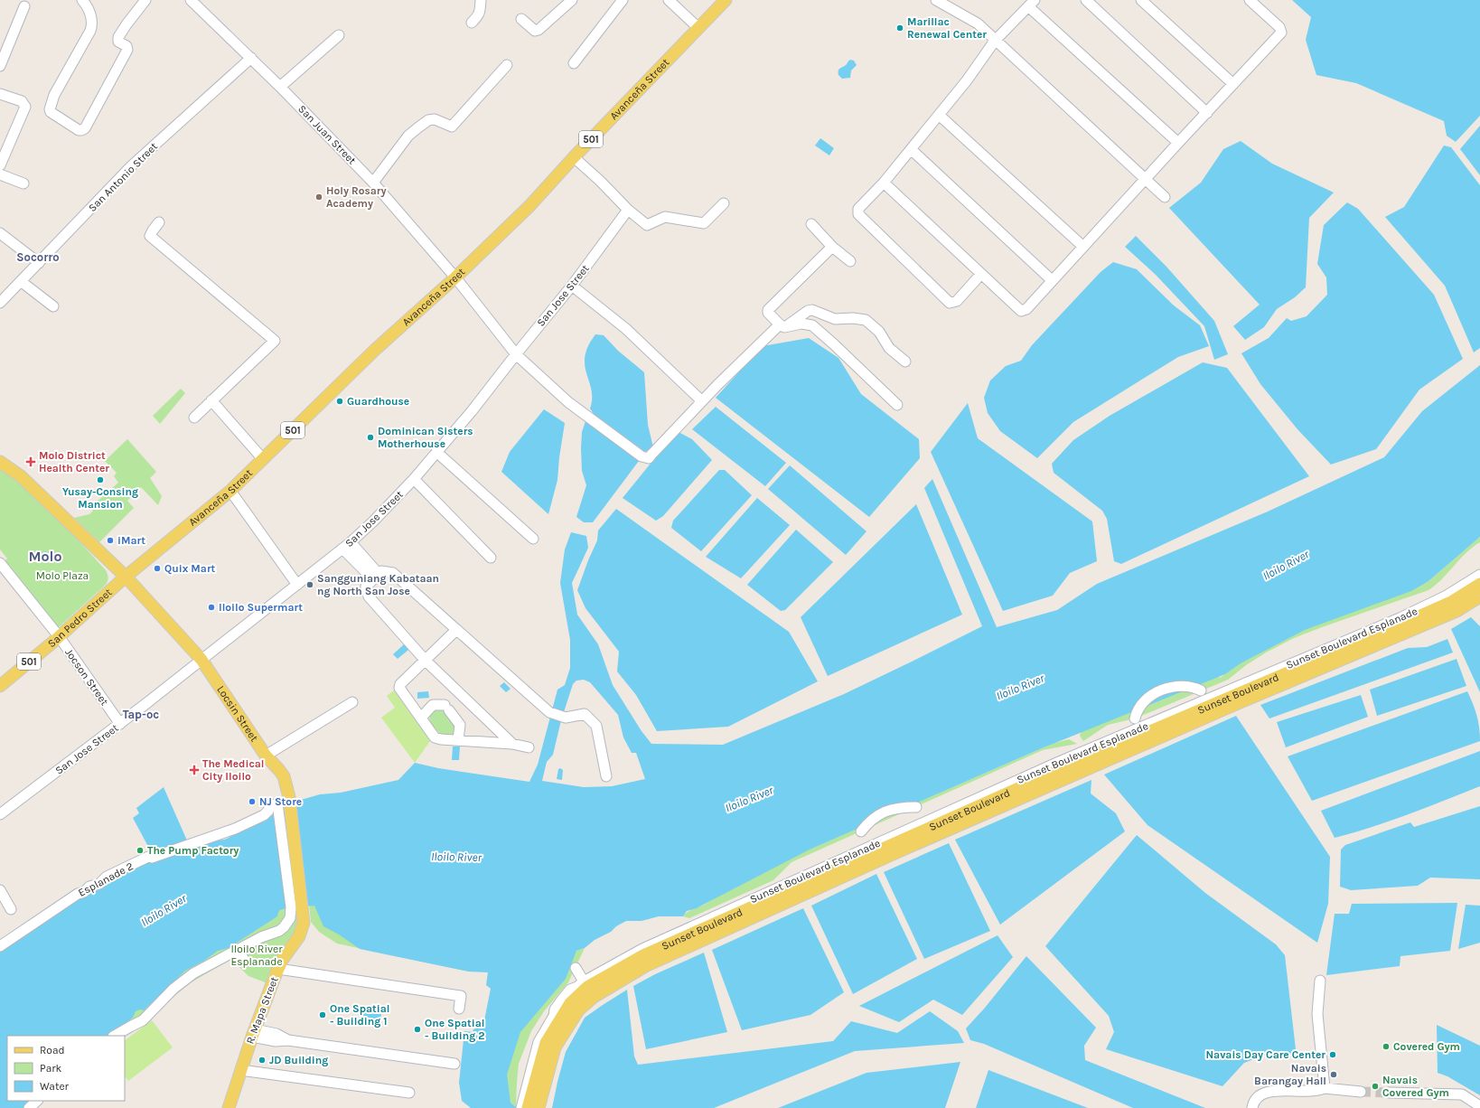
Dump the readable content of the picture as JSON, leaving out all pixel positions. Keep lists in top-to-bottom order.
{
  "streets": {
    "main road": [
      "Avanceña Street",
      "501",
      "San Pedro Street",
      "Sunset Boulevard",
      "Locsin Street",
      "R. Mapa Street"
    ],
    "street": [
      "San Juan Street",
      "San Antonio Street",
      "San Jose Street",
      "Sunset Boulevard Esplanade",
      "Jocson Street",
      "Esplanade 2"
    ]
  },
  "crossings": [
    ["Avanceña Street", "San Juan Street"],
    ["Avanceña Street", "San Pedro Street"],
    ["Avanceña Street", "Locsin Street"],
    ["San Juan Street", "San Antonio Street"],
    ["San Juan Street", "San Jose Street"],
    ["San Jose Street", "Jocson Street"],
    ["San Jose Street", "Locsin Street"],
    ["San Pedro Street", "Jocson Street"],
    ["San Pedro Street", "Locsin Street"],
    ["Locsin Street", "R. Mapa Street"]
  ],
  "districts": ["Socorro", "Molo", "Tap-oc"],
  "water": ["Iloilo River"],
  "parks": ["Molo Plaza", "Iloilo River Esplanade"],
  "places": {
    "other": [
      "Marillac Renewal Center",
      "Holy Rosary Academy",
      "Guardhouse",
      "Dominican Sisters Motherhouse",
      "Yusay-Consing Mansion",
      "iMart",
      "Quix Mart",
      "Sangguniang Kabataan ng North San Jose",
      "Iloilo Supermart",
      "NJ Store",
      "The Pump Factory",
      "One Spatial - Building 1",
      "One Spatial - Building 2",
      "Covered Gym",
      "Navais Day Care Center",
      "JD Building",
      "Navais Barangay Hall",
      "Navais Covered Gym"
    ],
    "health": ["Molo District Health Center", "The Medical City Iloilo"]
  },
  "legend": ["Road", "Park", "Water"]
}
